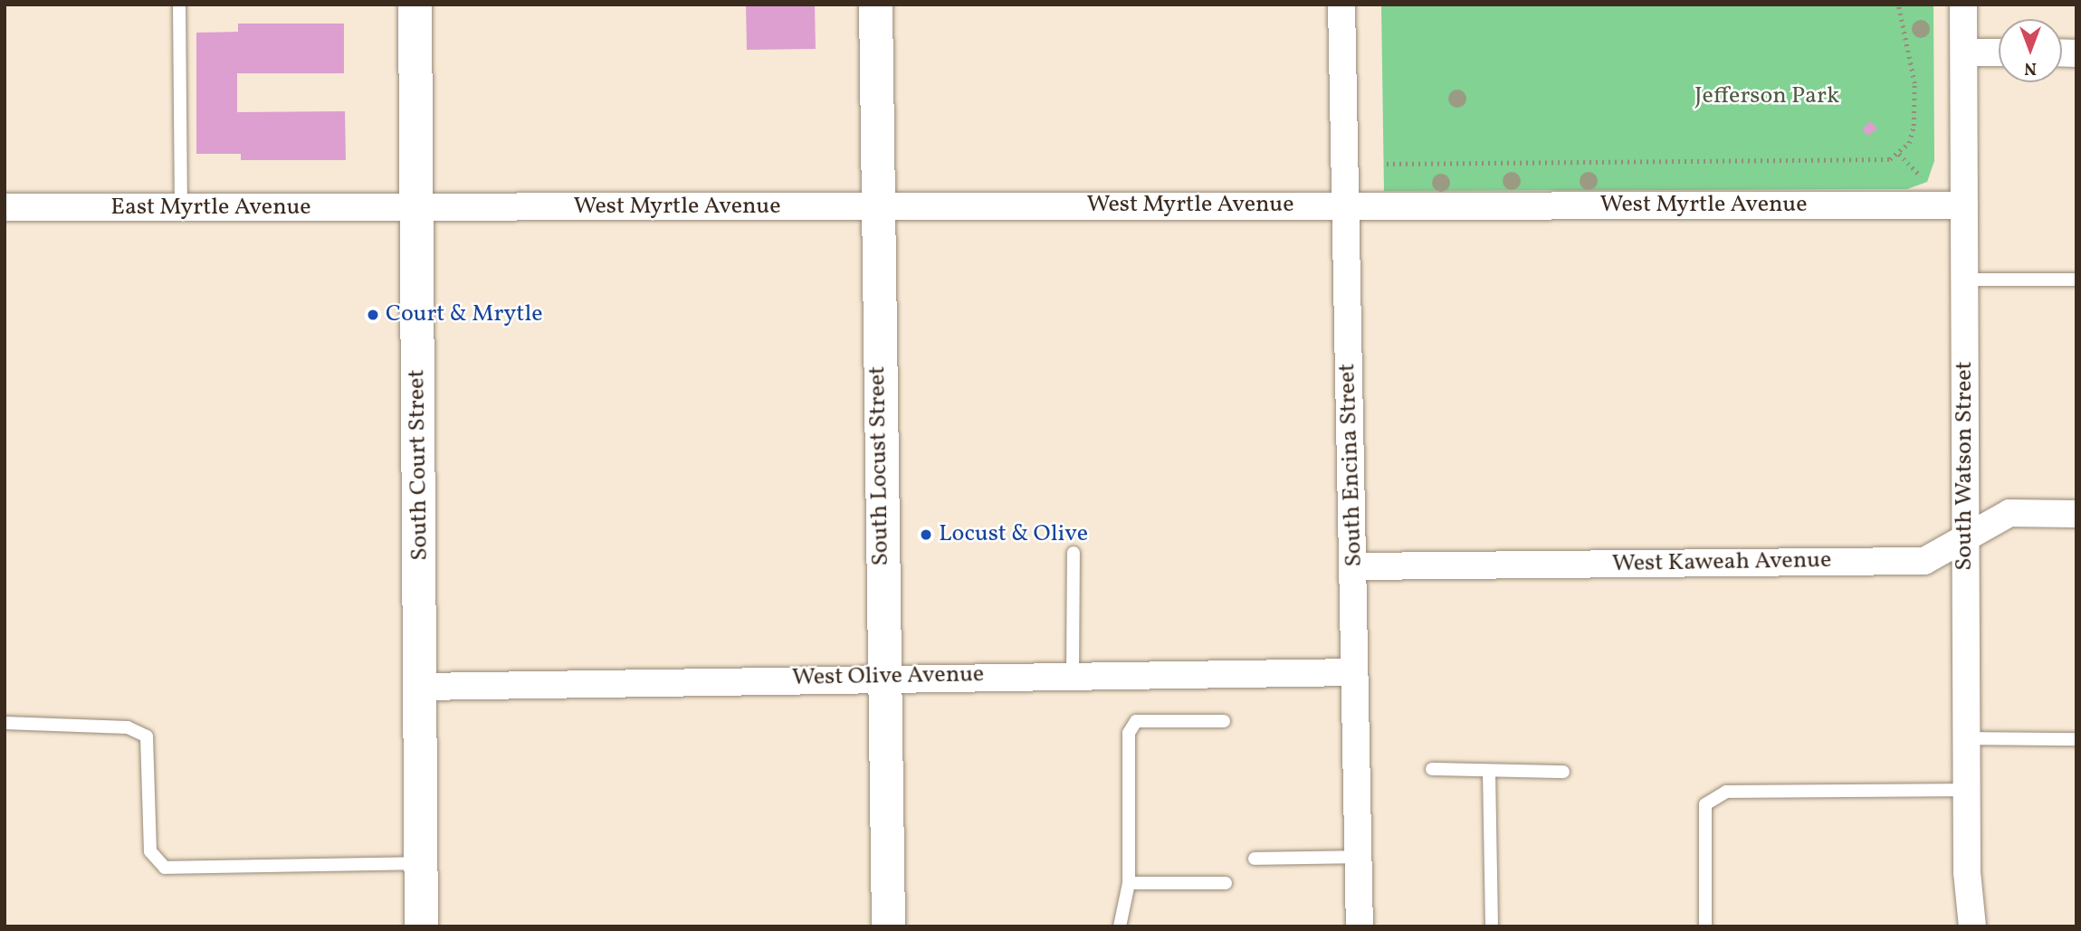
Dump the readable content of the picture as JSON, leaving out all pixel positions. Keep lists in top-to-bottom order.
{
  "streets": {
    "street": [
      "West Myrtle Avenue",
      "East Myrtle Avenue",
      "South Court Street",
      "South Encina Street",
      "South Locust Street",
      "South Watson Street",
      "West Kaweah Avenue",
      "West Olive Avenue"
    ]
  },
  "crossings": [
    ["West Myrtle Avenue", "East Myrtle Avenue"],
    ["West Myrtle Avenue", "South Court Street"],
    ["West Myrtle Avenue", "South Encina Street"],
    ["West Myrtle Avenue", "South Locust Street"],
    ["West Myrtle Avenue", "South Watson Street"],
    ["East Myrtle Avenue", "South Court Street"],
    ["South Court Street", "West Olive Avenue"],
    ["South Encina Street", "West Kaweah Avenue"],
    ["South Encina Street", "West Olive Avenue"],
    ["South Locust Street", "West Olive Avenue"],
    ["South Watson Street", "West Kaweah Avenue"]
  ],
  "parks": ["Jefferson Park"],
  "places": ["Court & Mrytle", "Locust & Olive"],
  "north": "bottom"
}
